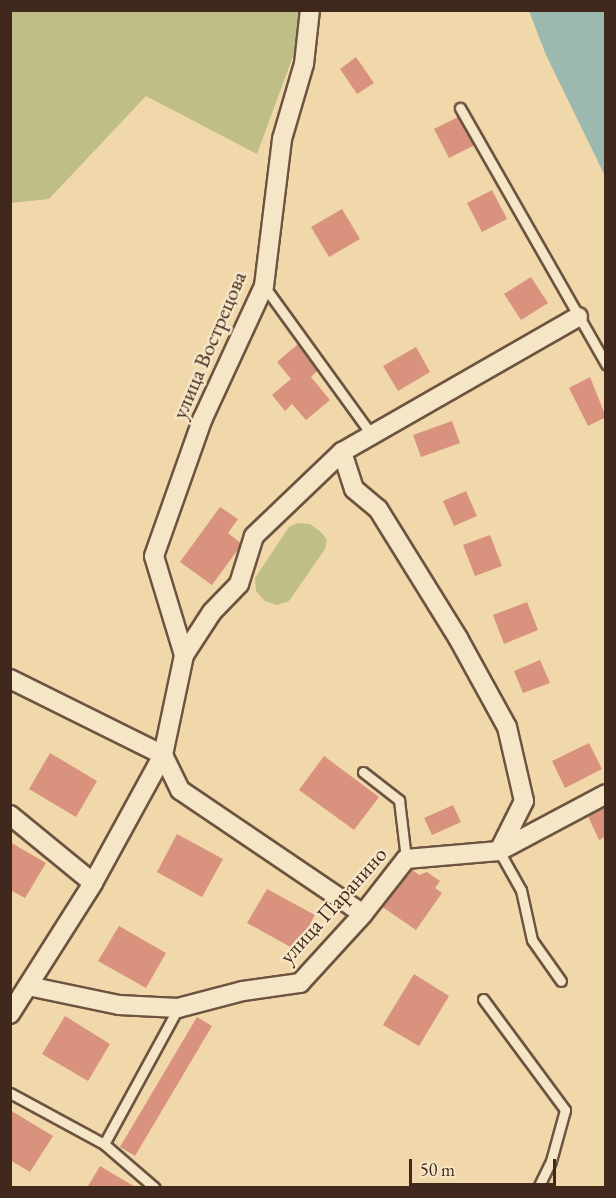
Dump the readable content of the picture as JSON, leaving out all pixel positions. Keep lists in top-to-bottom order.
{
  "streets": {
    "street": ["улица Вострецова", "улица Паранино"]
  },
  "scale_bar": "50 m"
}
